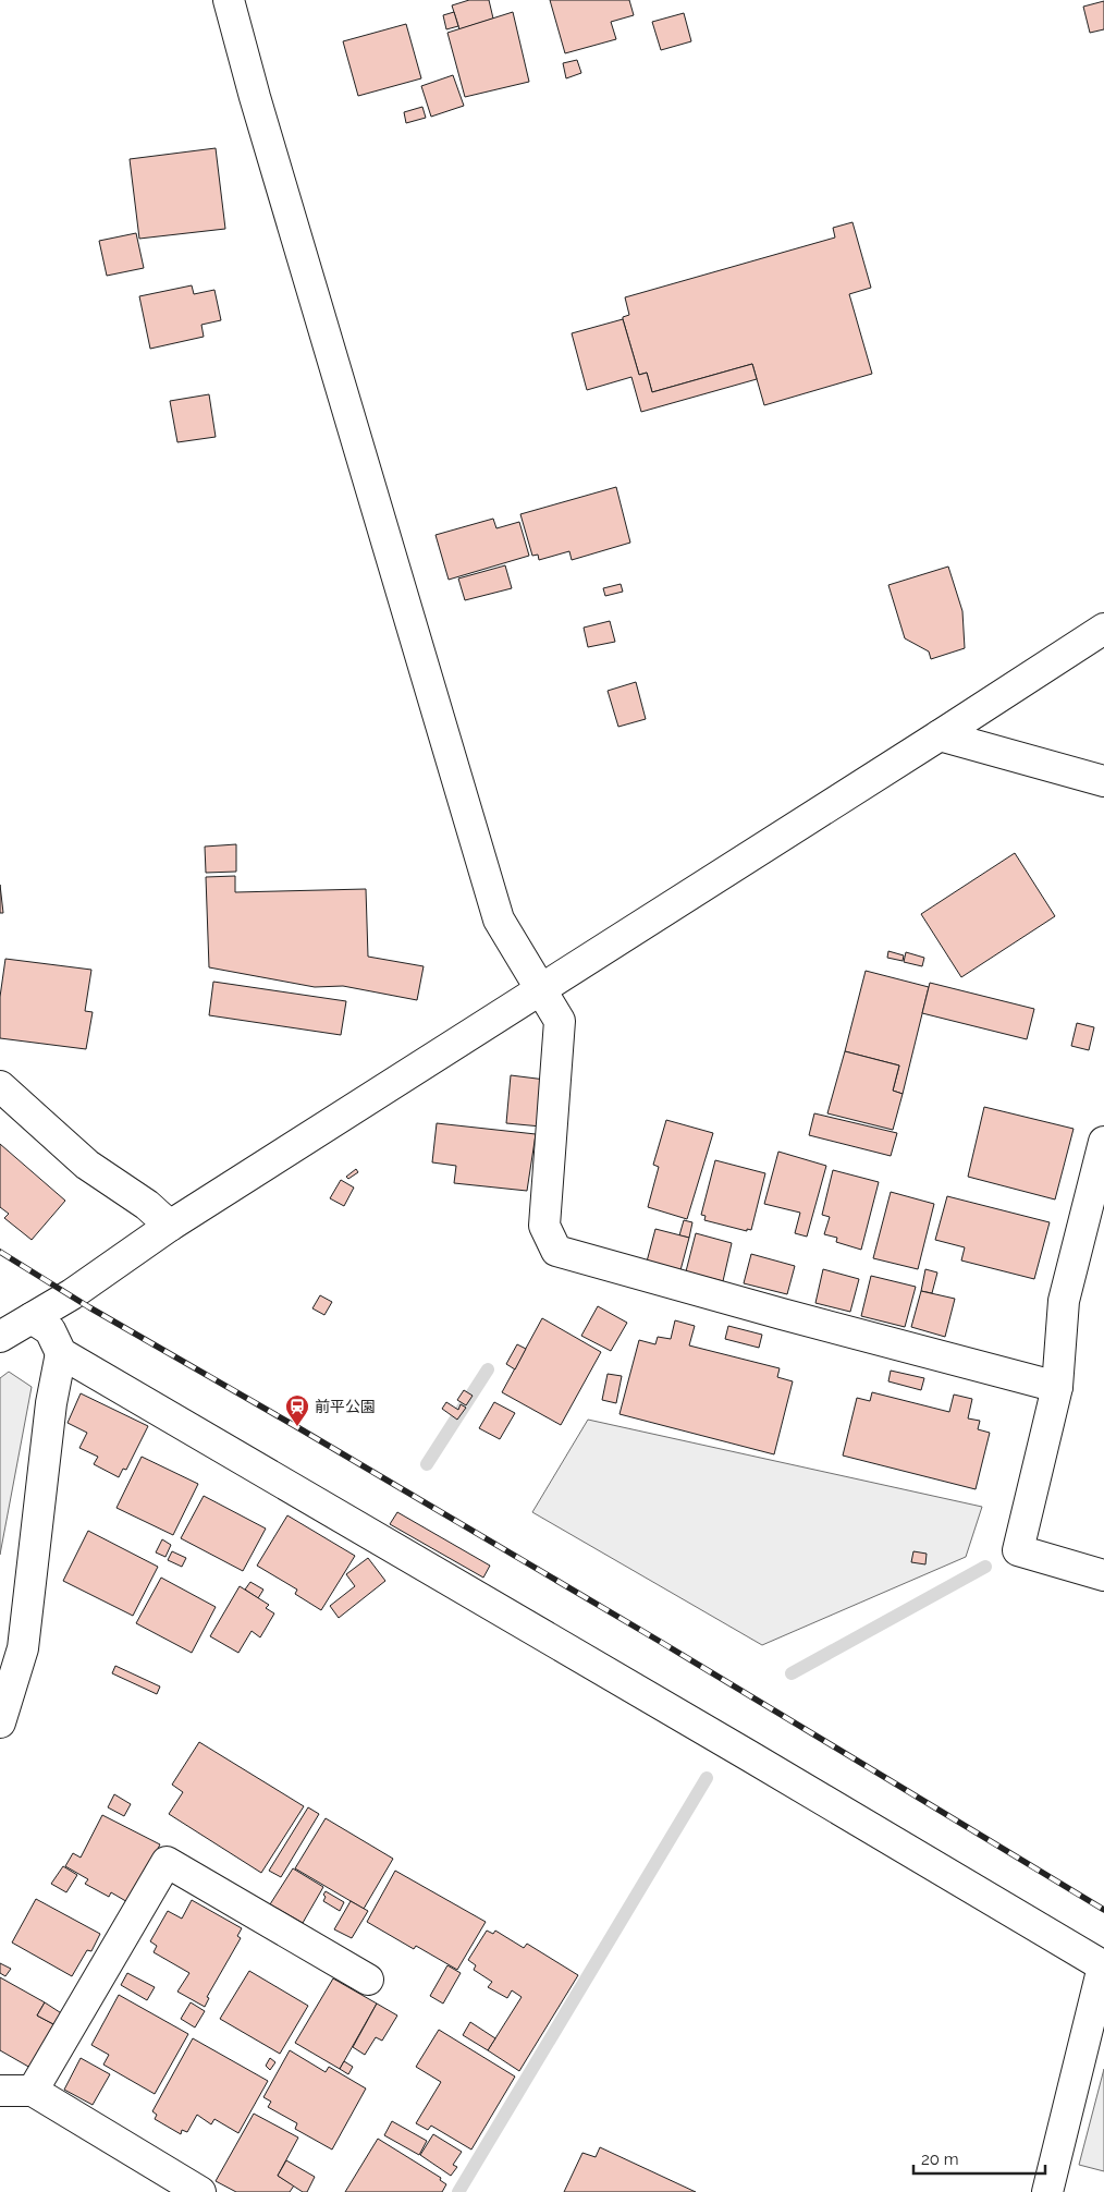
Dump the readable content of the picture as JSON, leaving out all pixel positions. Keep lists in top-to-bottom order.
{
  "places": {
    "station": ["前平公園"]
  },
  "scale_bar": "20 m"
}
